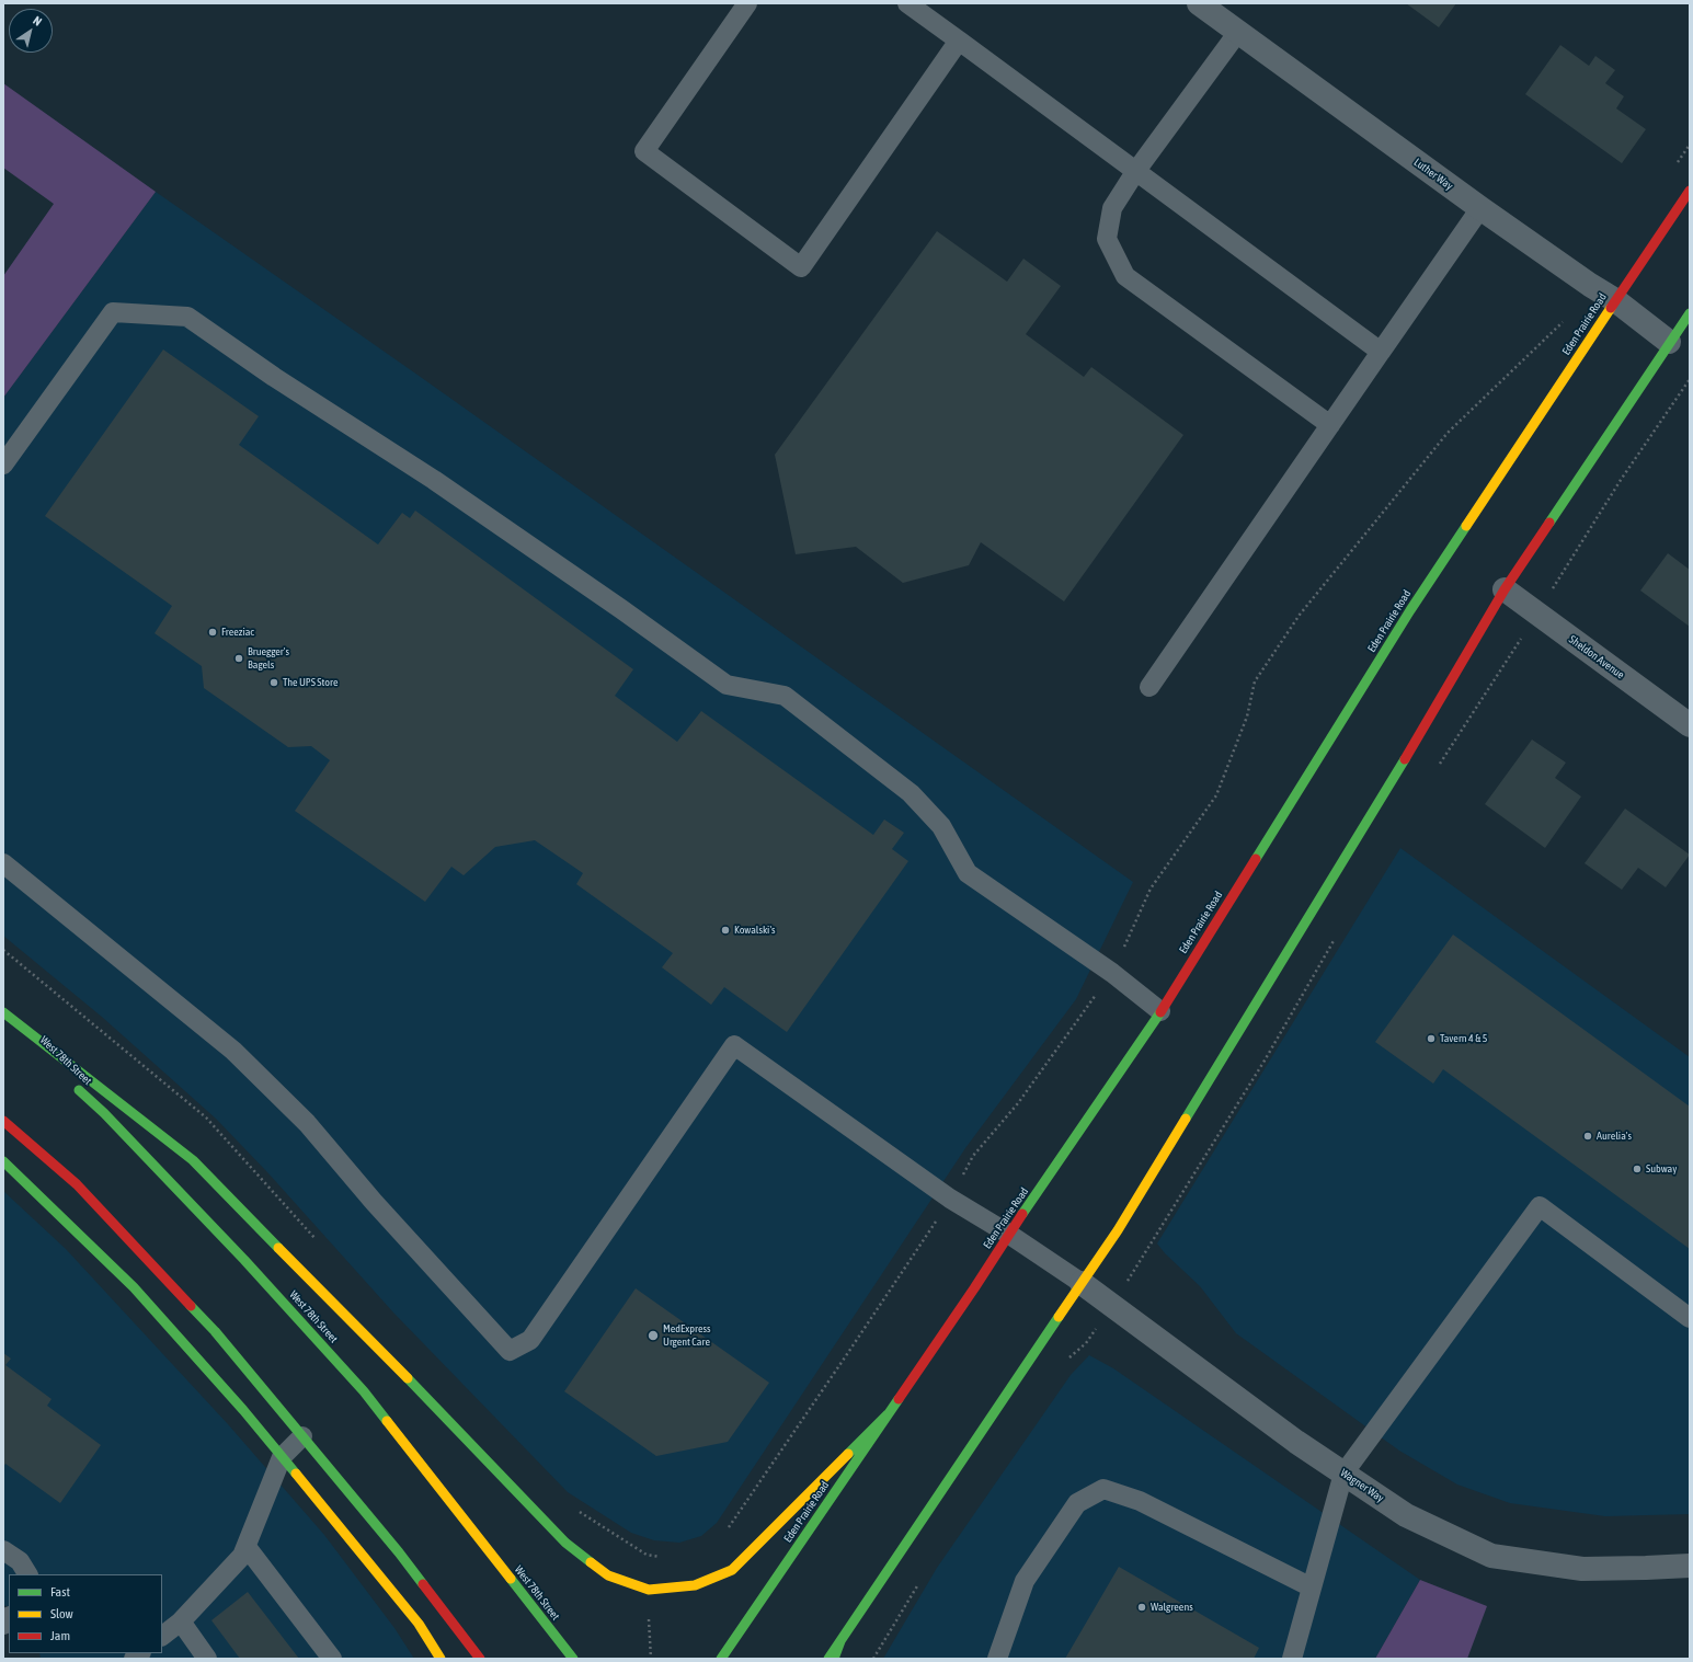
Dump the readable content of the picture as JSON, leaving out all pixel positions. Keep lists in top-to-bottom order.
{
  "streets": {
    "main road": ["Eden Prairie Road", "West 78th Street"],
    "street": ["Luther Way", "Sheldon Avenue", "Wagner Way"]
  },
  "crossings": [
    ["Luther Way", "Eden Prairie Road"]
  ],
  "places": [
    "Freeziac",
    "Bruegger's Bagels",
    "The UPS Store",
    "Kowalski's",
    "Tavern 4 & 5",
    "Aurelia's",
    "Subway",
    "MedExpress Urgent Care",
    "Walgreens"
  ],
  "legend": ["Fast", "Slow", "Jam"],
  "north": "top right"
}
